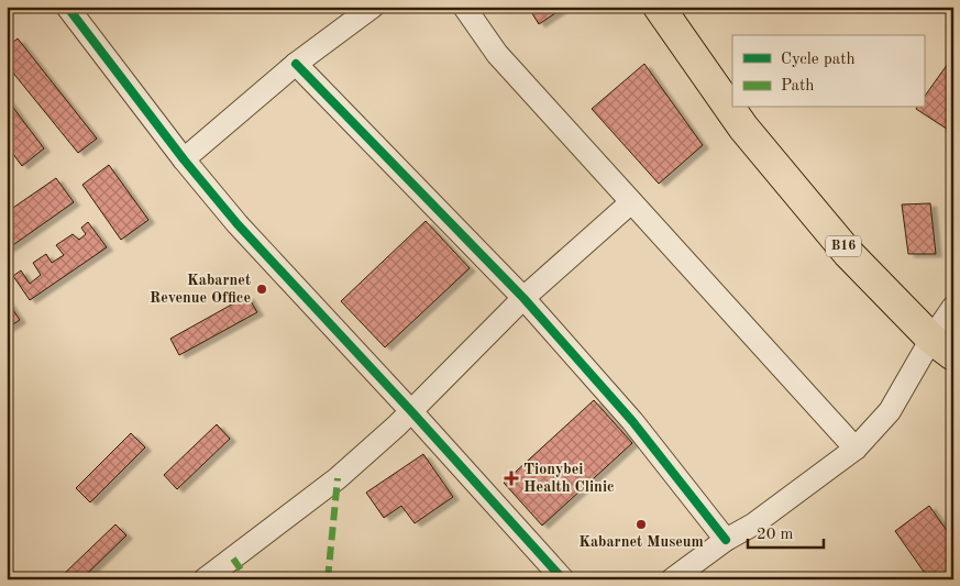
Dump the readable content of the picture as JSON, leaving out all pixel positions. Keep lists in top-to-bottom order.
{
  "streets": {
    "main road": ["B16"]
  },
  "places": {
    "other": ["Kabarnet Revenue Office", "Kabarnet Museum"],
    "health": ["Tionybei Health Clinic"]
  },
  "legend": ["Cycle path", "Path"],
  "scale_bar": "20 m"
}
